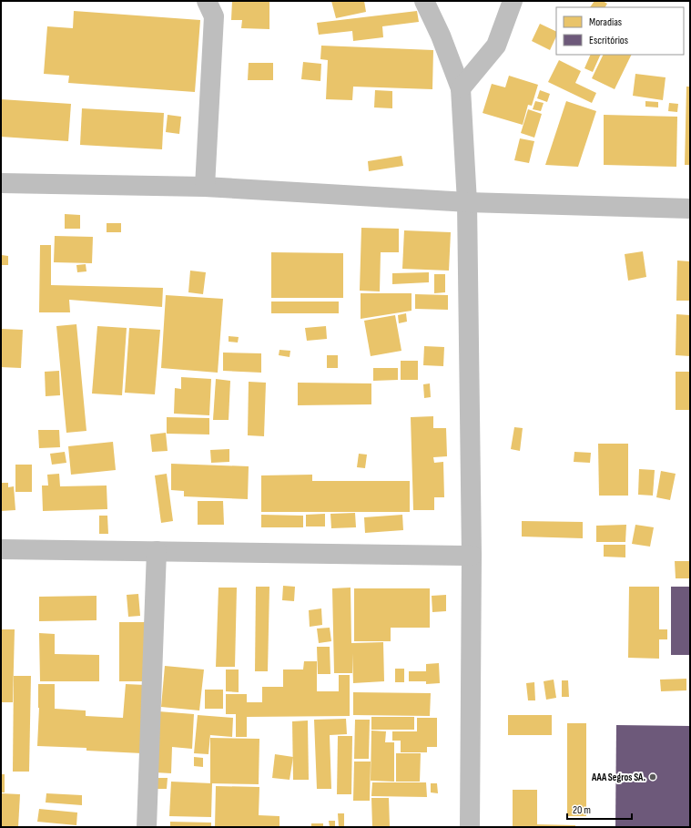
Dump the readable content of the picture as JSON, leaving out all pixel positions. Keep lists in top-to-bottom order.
{
  "places": ["AAA Segros SA."],
  "legend": ["Moradias", "Escritórios"],
  "scale_bar": "20 m"
}
